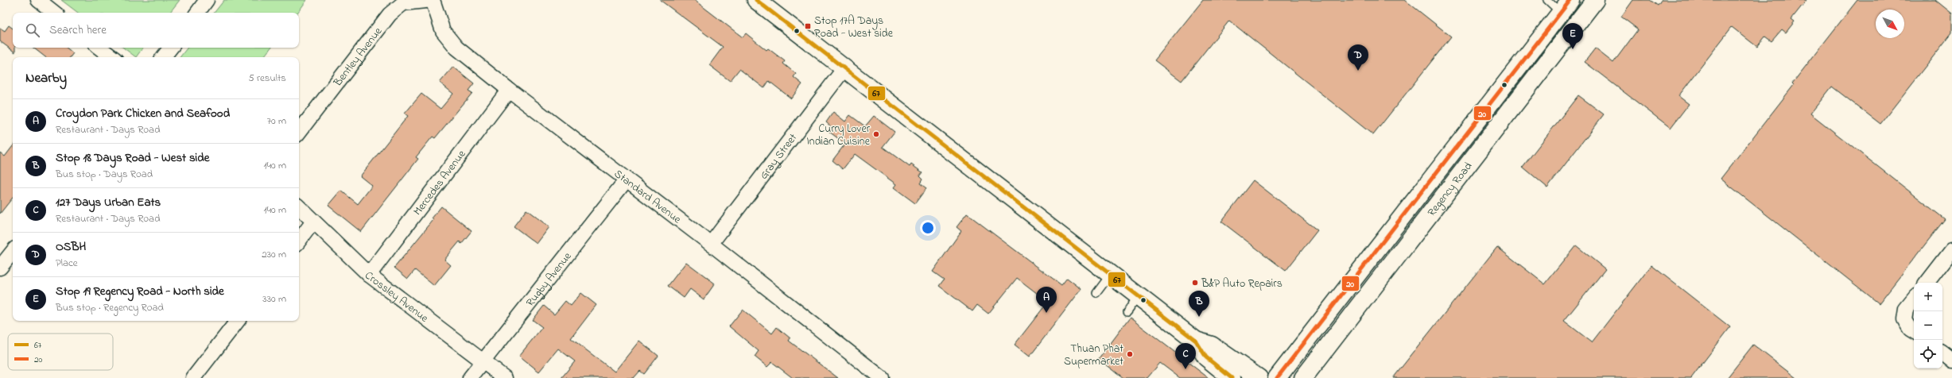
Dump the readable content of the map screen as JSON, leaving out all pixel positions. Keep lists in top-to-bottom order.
{
  "streets": {
    "main road": ["Regency Road"],
    "street": [
      "Bentley Avenue",
      "Gray Street",
      "Mercedes Avenue",
      "Standard Avenue",
      "Rugby Avenue",
      "Crossley Avenue"
    ]
  },
  "crossings": [
    ["Bentley Avenue", "Standard Avenue"],
    ["Gray Street", "Standard Avenue"],
    ["Mercedes Avenue", "Standard Avenue"],
    ["Mercedes Avenue", "Crossley Avenue"],
    ["Standard Avenue", "Rugby Avenue"],
    ["Rugby Avenue", "Crossley Avenue"]
  ],
  "places": {
    "transit": ["Stop 17A Days Road - West side"],
    "other": ["Curry Lover Indian Cuisine", "B&P Auto Repairs", "Thuan Phat Supermarket"]
  },
  "lines": ["transit line 67", "transit line 20"],
  "legend": ["67", "20"],
  "north": "bottom right",
  "page": {
    "search": "Search here",
    "pins": [
      "E",
      "D",
      "A",
      "B",
      "C"
    ],
    "heading": ["Nearby", "5 results"],
    "list": [
      {
        "mark": "A",
        "name": "Croydon Park Chicken and Seafood",
        "note": "Restaurant · Days Road",
        "value": "70 m"
      },
      {
        "mark": "B",
        "name": "Stop 18 Days Road - West side",
        "note": "Bus stop · Days Road",
        "value": "140 m"
      },
      {
        "mark": "C",
        "name": "127 Days Urban Eats",
        "note": "Restaurant · Days Road",
        "value": "140 m"
      },
      {
        "mark": "D",
        "name": "OSBH",
        "note": "Place",
        "value": "230 m"
      },
      {
        "mark": "E",
        "name": "Stop 19 Regency Road - North side",
        "note": "Bus stop · Regency Road",
        "value": "330 m"
      }
    ],
    "map_buttons": ["+", "−"]
  }
}
